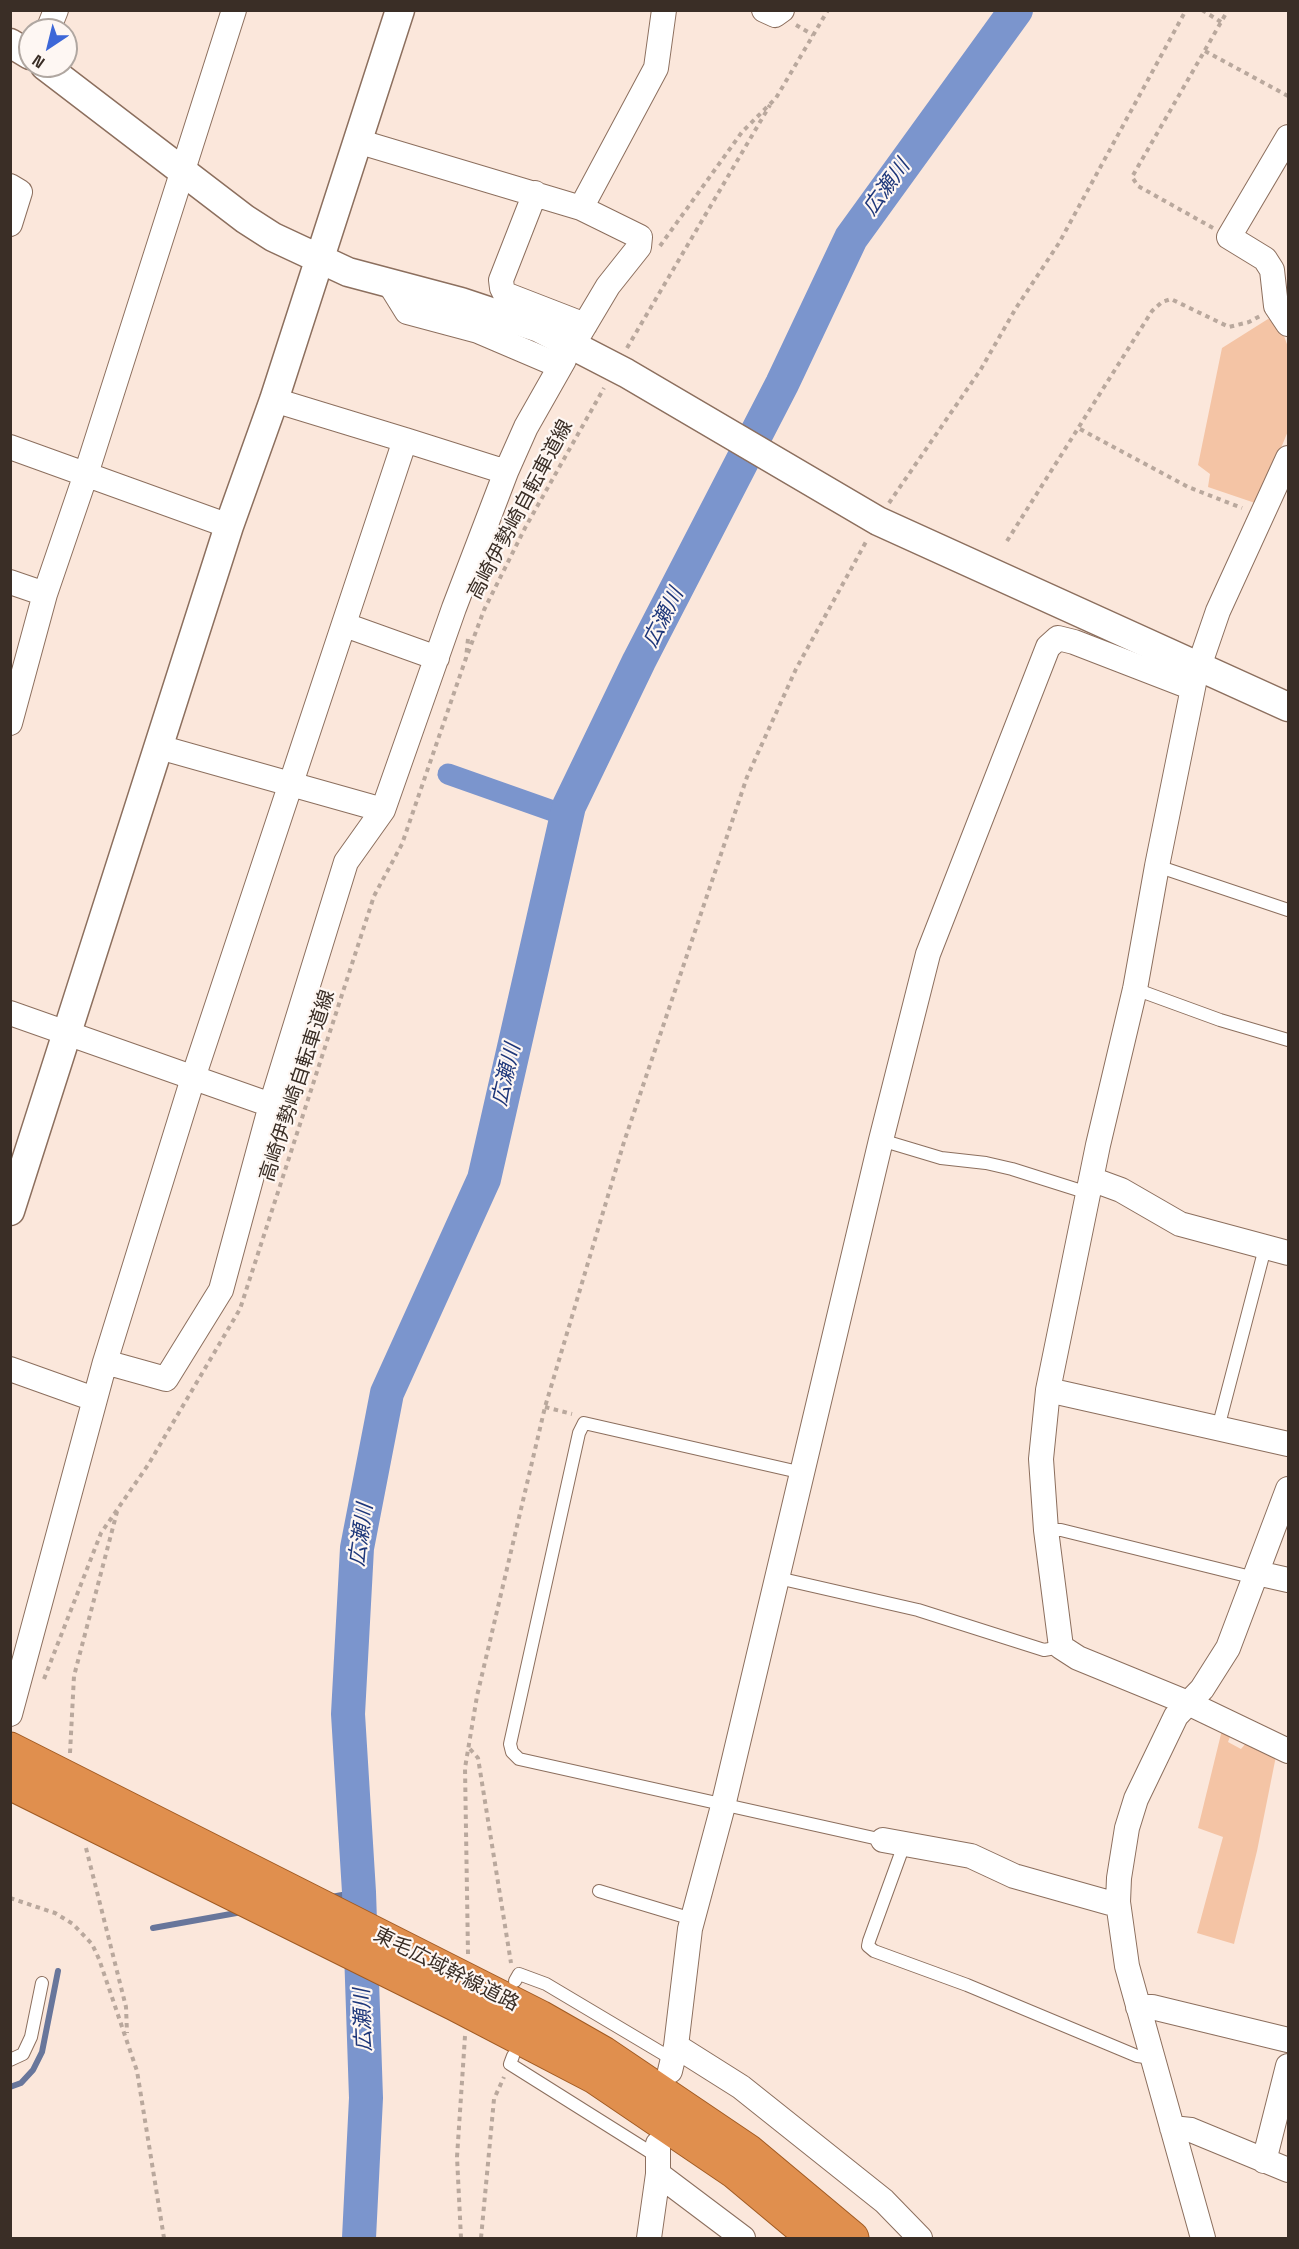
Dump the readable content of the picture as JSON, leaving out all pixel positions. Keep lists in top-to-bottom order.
{
  "streets": {
    "highway": ["東毛広域幹線道路"],
    "path": ["高崎伊勢崎自転車道線"]
  },
  "water": ["広瀬川"],
  "north": "bottom left"
}
